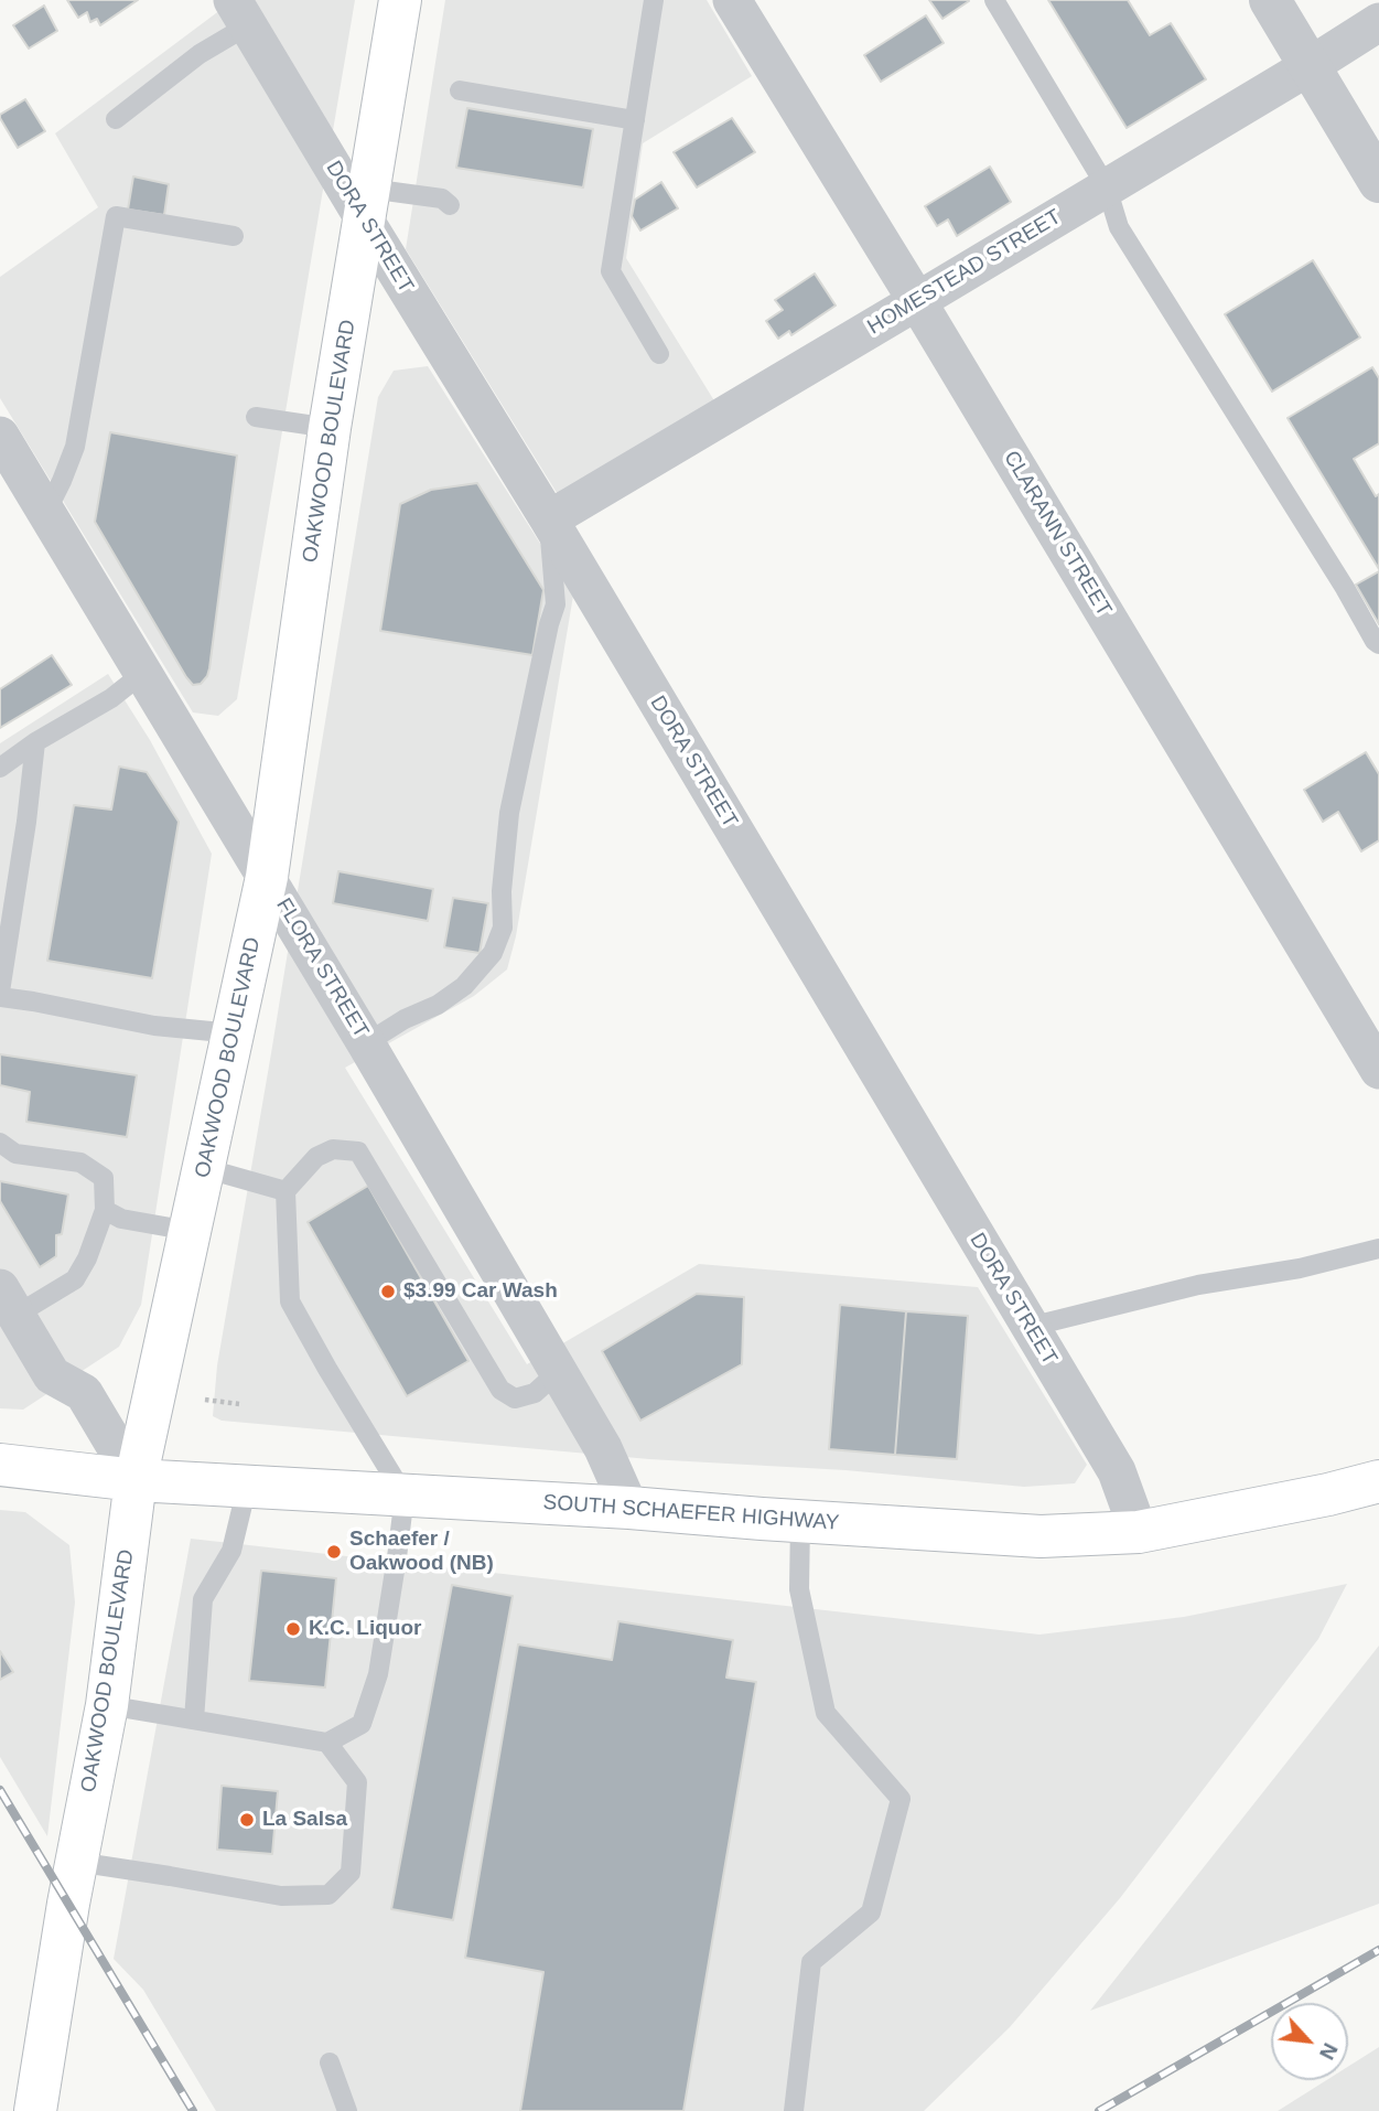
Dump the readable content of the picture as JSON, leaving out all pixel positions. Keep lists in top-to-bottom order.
{
  "streets": {
    "main road": ["OAKWOOD BOULEVARD", "SOUTH SCHAEFER HIGHWAY"],
    "street": [
      "DORA STREET",
      "HOMESTEAD STREET",
      "CLARANN STREET",
      "FLORA STREET"
    ]
  },
  "crossings": [
    ["DORA STREET", "HOMESTEAD STREET"],
    ["DORA STREET", "OAKWOOD BOULEVARD"],
    ["DORA STREET", "SOUTH SCHAEFER HIGHWAY"],
    ["HOMESTEAD STREET", "CLARANN STREET"],
    ["OAKWOOD BOULEVARD", "FLORA STREET"],
    ["OAKWOOD BOULEVARD", "SOUTH SCHAEFER HIGHWAY"],
    ["FLORA STREET", "SOUTH SCHAEFER HIGHWAY"]
  ],
  "places": [
    "$3.99 Car Wash",
    "Schaefer / Oakwood (NB)",
    "K.C. Liquor",
    "La Salsa"
  ],
  "north": "bottom right"
}
